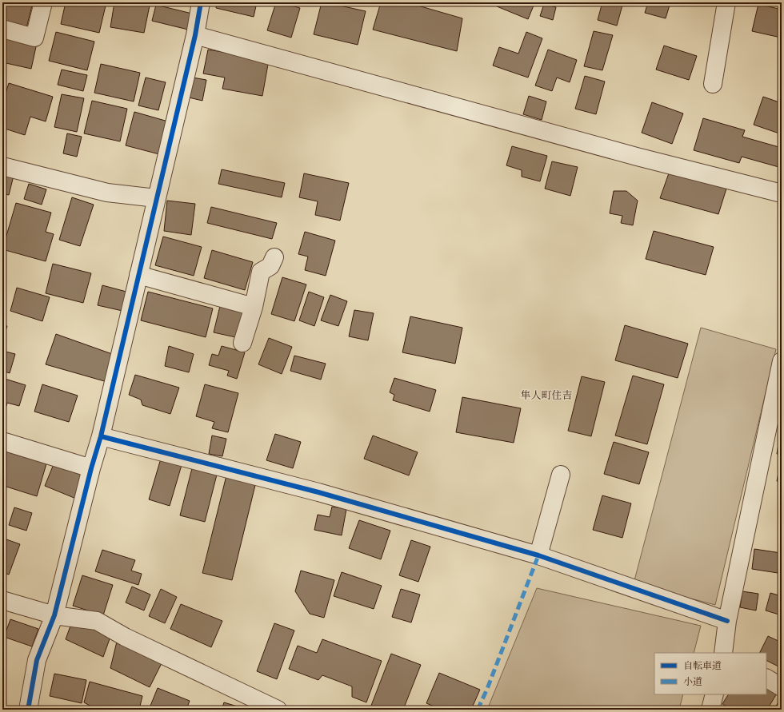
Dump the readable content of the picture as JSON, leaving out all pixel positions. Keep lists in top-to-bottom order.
{
  "districts": ["隼人町住吉"],
  "legend": ["自転車道", "小道"]
}
